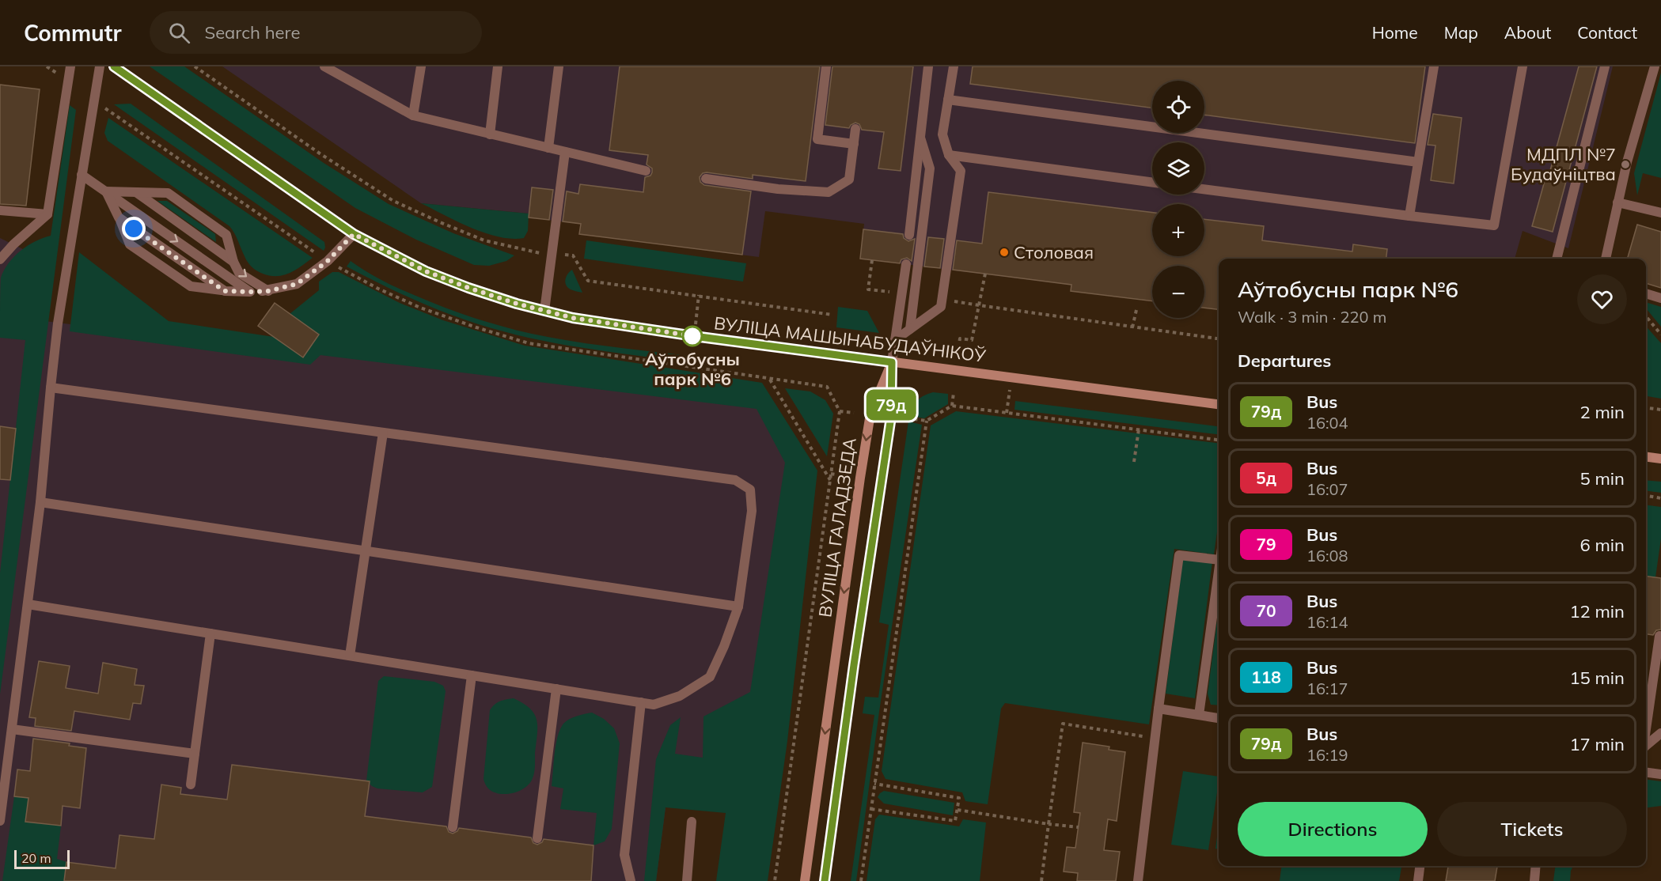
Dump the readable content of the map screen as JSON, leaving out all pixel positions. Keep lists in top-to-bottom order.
{
  "streets": {
    "main road": ["ВУЛІЦА МАШЫНАБУДАЎНІКОЎ", "ВУЛІЦА ГАЛАДЗЕДА"]
  },
  "crossings": [
    ["ВУЛІЦА МАШЫНАБУДАЎНІКОЎ", "ВУЛІЦА ГАЛАДЗЕДА"]
  ],
  "places": ["МДПЛ №7 Будаўніцтва", "Столовая", "Аўтобусны парк №6"],
  "lines": ["bus line 79д"],
  "scale_bar": "20 m",
  "page": {
    "header": "Commutr",
    "search": "Search here",
    "nav": [
      "Home",
      "Map",
      "About",
      "Contact"
    ],
    "on_map": "79д",
    "map_buttons": ["+", "−"],
    "heading": [
      ["Аўтобусны парк №6", "Walk · 3 min · 220 m"],
      "Departures"
    ],
    "list": [
      {
        "mark": "79д",
        "name": "Bus",
        "note": "16:04",
        "value": "2 min"
      },
      {
        "mark": "5д",
        "name": "Bus",
        "note": "16:07",
        "value": "5 min"
      },
      {
        "mark": "79",
        "name": "Bus",
        "note": "16:08",
        "value": "6 min"
      },
      {
        "mark": "70",
        "name": "Bus",
        "note": "16:14",
        "value": "12 min"
      },
      {
        "mark": "118",
        "name": "Bus",
        "note": "16:17",
        "value": "15 min"
      },
      {
        "mark": "79д",
        "name": "Bus",
        "note": "16:19",
        "value": "17 min"
      }
    ],
    "buttons": ["Directions", "Tickets"],
    "scale": "20 m"
  }
}
